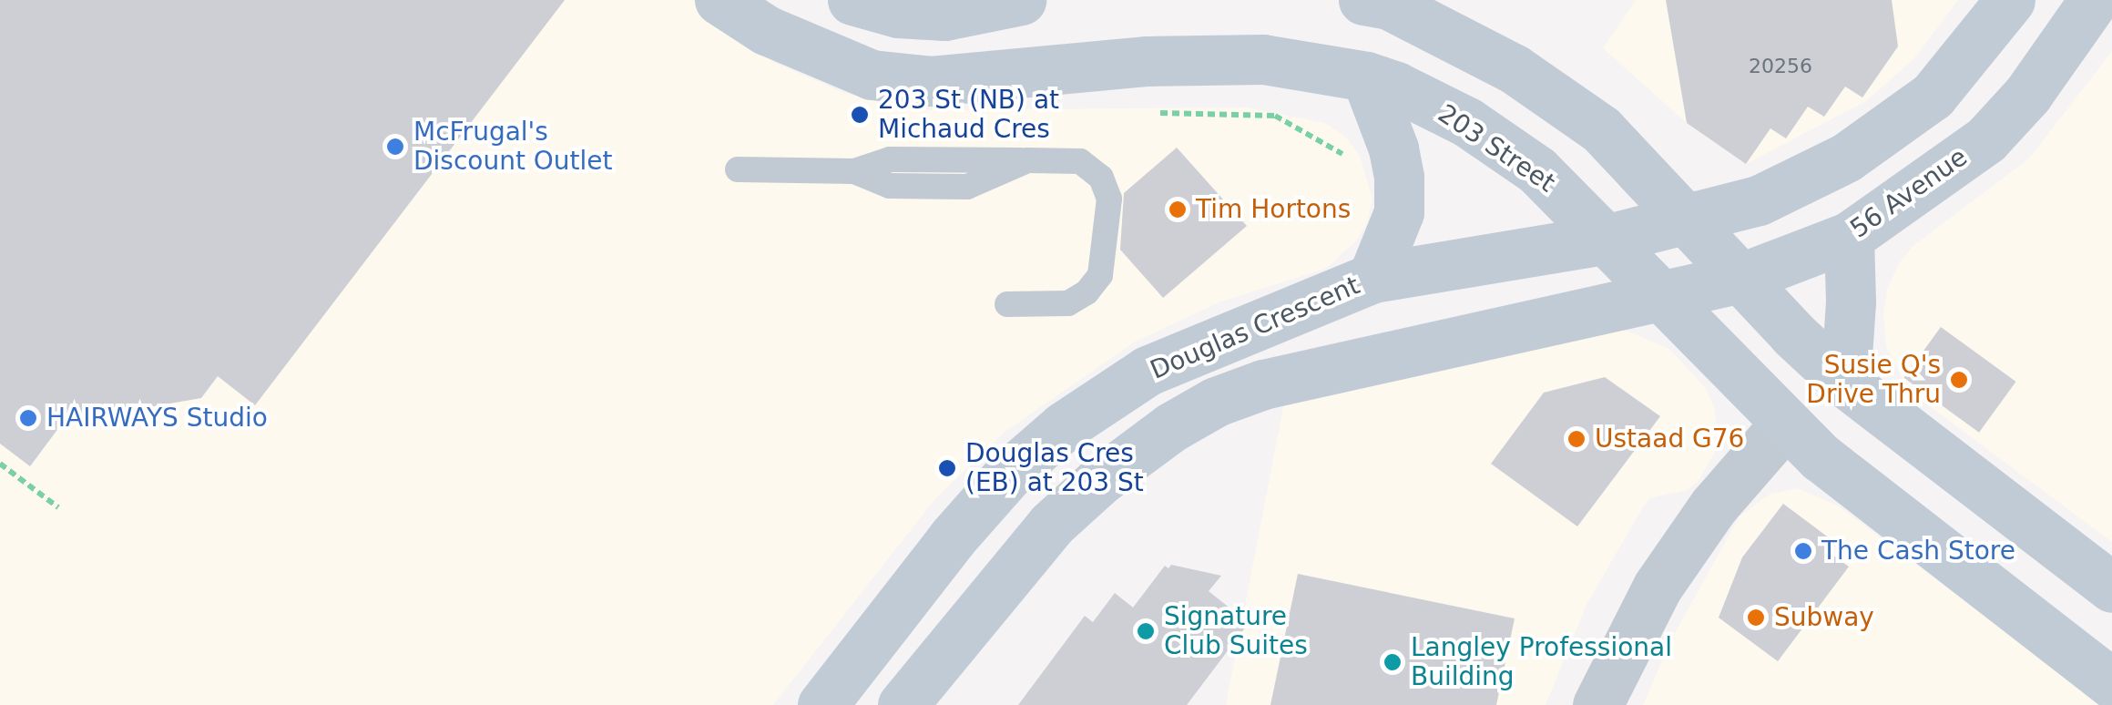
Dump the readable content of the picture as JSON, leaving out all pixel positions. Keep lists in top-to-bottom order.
{
  "streets": {
    "main road": ["203 Street", "56 Avenue", "Douglas Crescent"]
  },
  "crossings": [
    ["203 Street", "56 Avenue"],
    ["203 Street", "Douglas Crescent"],
    ["56 Avenue", "Douglas Crescent"]
  ],
  "places": [
    "203 St (NB) at Michaud Cres",
    "McFrugal's Discount Outlet",
    "Tim Hortons",
    "Susie Q's Drive Thru",
    "HAIRWAYS Studio",
    "Ustaad G76",
    "Douglas Cres (EB) at 203 St",
    "The Cash Store",
    "Subway",
    "Signature Club Suites",
    "Langley Professional Building"
  ],
  "house_numbers": ["20256"]
}
